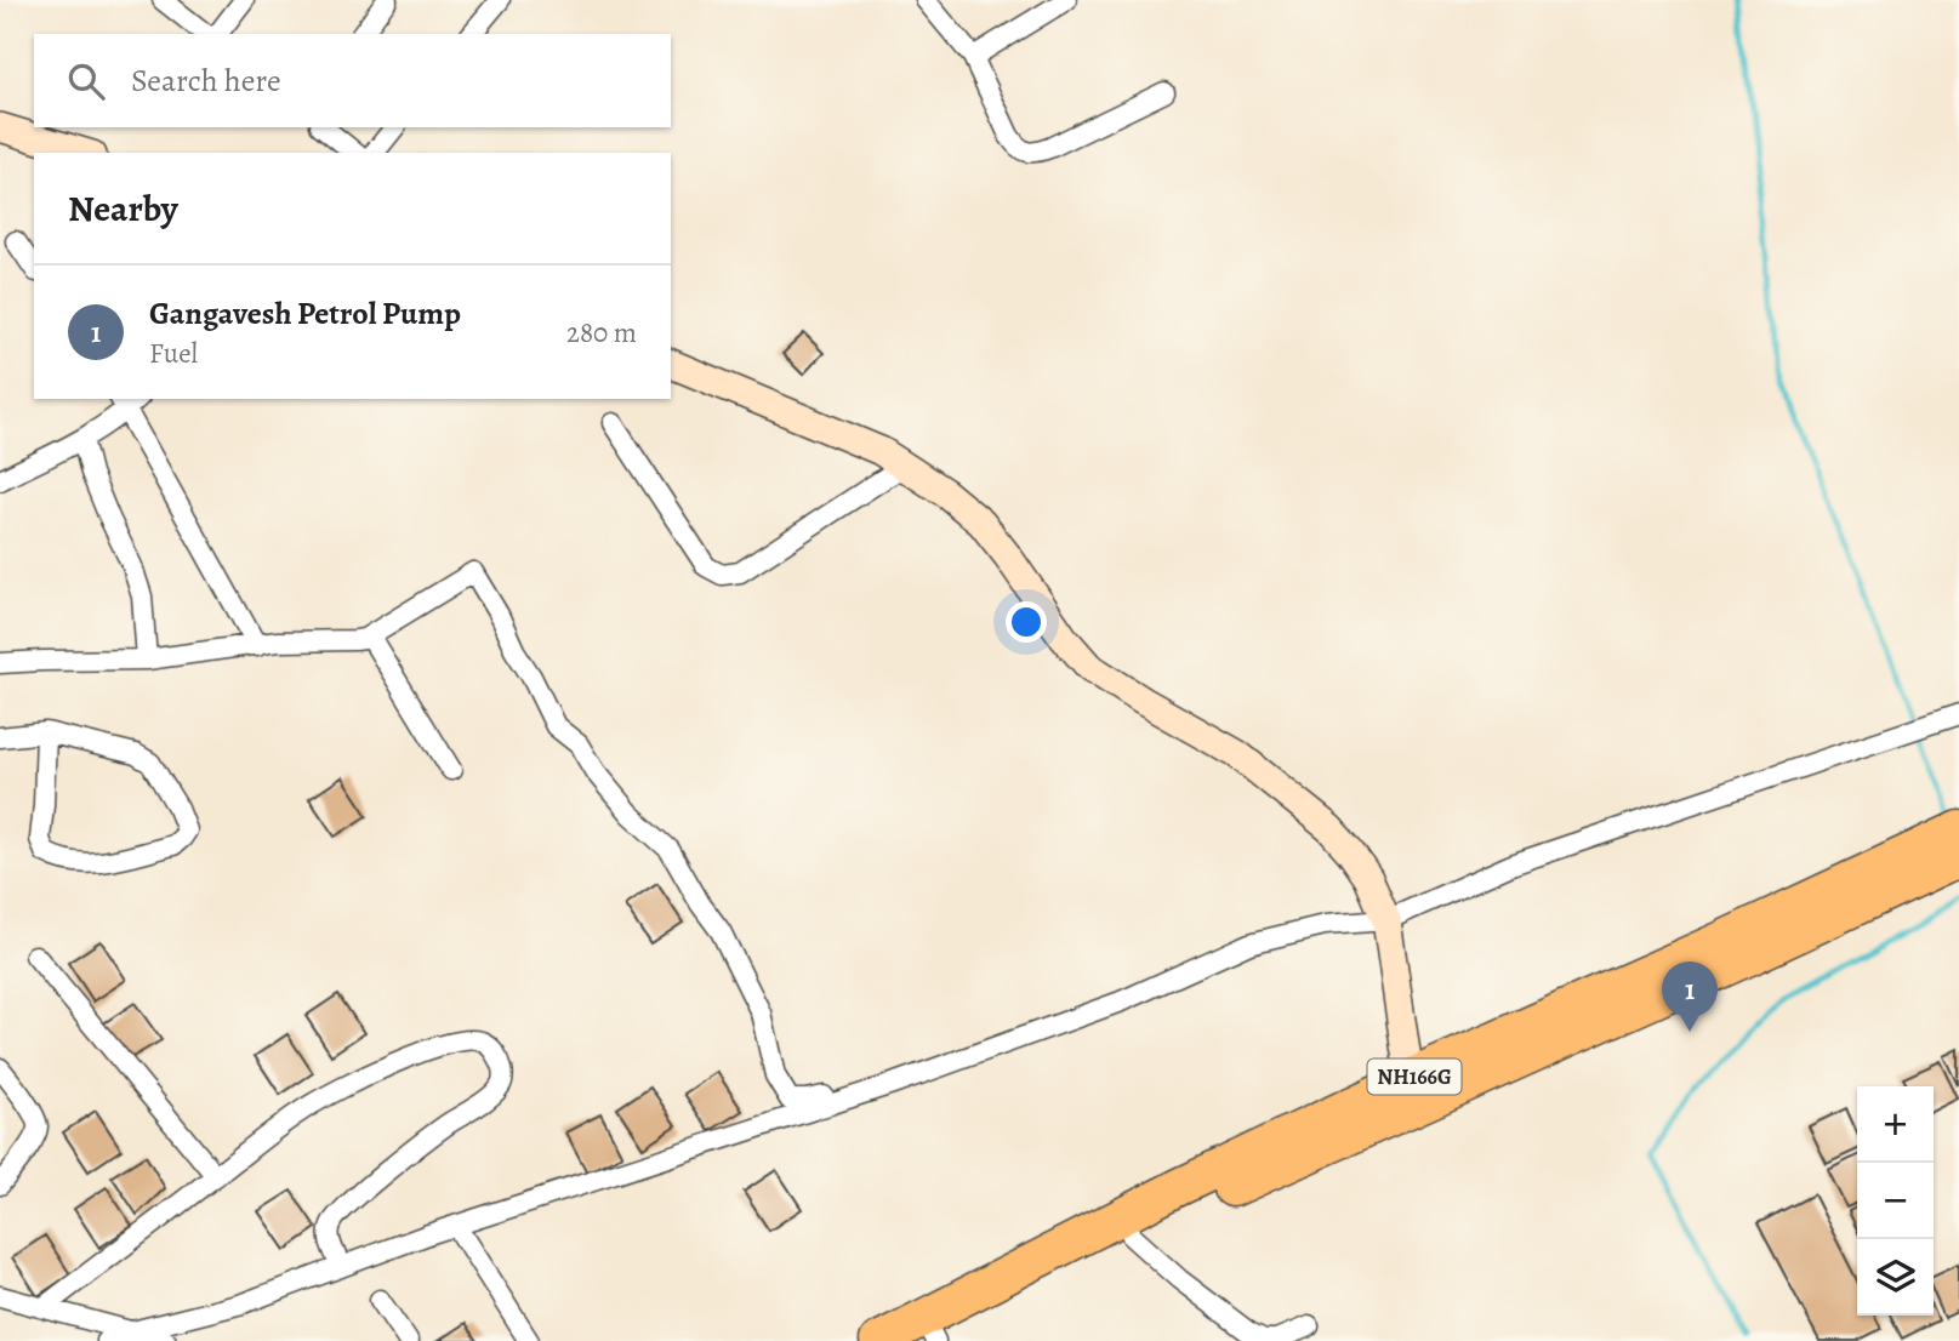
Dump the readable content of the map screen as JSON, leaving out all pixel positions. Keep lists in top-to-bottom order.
{
  "streets": {
    "highway": ["NH166G"]
  },
  "page": {
    "search": "Search here",
    "heading": "Nearby",
    "list": [
      {
        "mark": "1",
        "name": "Gangavesh Petrol Pump",
        "note": "Fuel",
        "value": "280 m"
      }
    ],
    "pins": "1",
    "map_buttons": ["+", "−"]
  }
}
